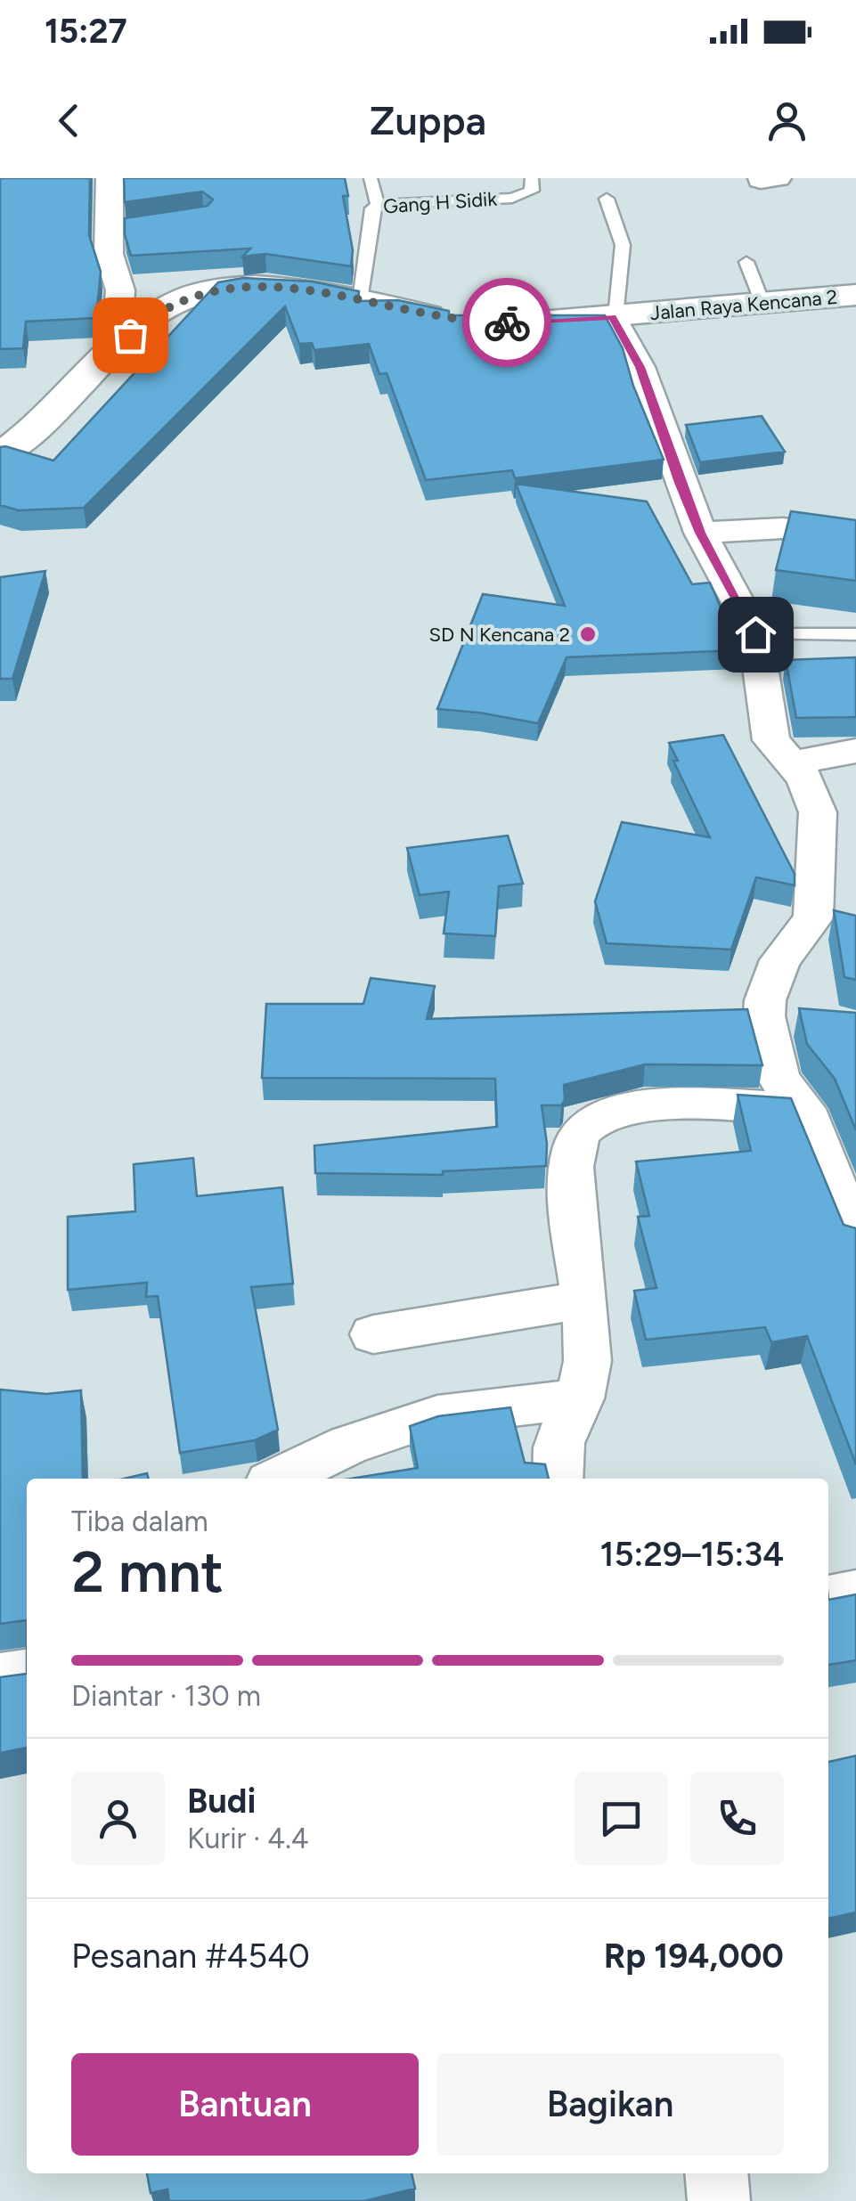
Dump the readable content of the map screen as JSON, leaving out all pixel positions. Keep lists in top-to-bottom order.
{
  "streets": {
    "street": ["Jalan Raya Kencana 2"],
    "lane": ["Gang H Sidik"]
  },
  "places": ["SD N Kencana 2"],
  "page": {
    "status": "15:27",
    "header": "Zuppa",
    "heading": ["2 mnt", "Tiba dalam", "15:29–15:34"],
    "panel": [
      "Budi",
      "Kurir · 4.4",
      "Pesanan #4540",
      "Rp 194,000"
    ],
    "bar": "Diantar · 130 m",
    "buttons": ["Bantuan", "Bagikan"]
  }
}
